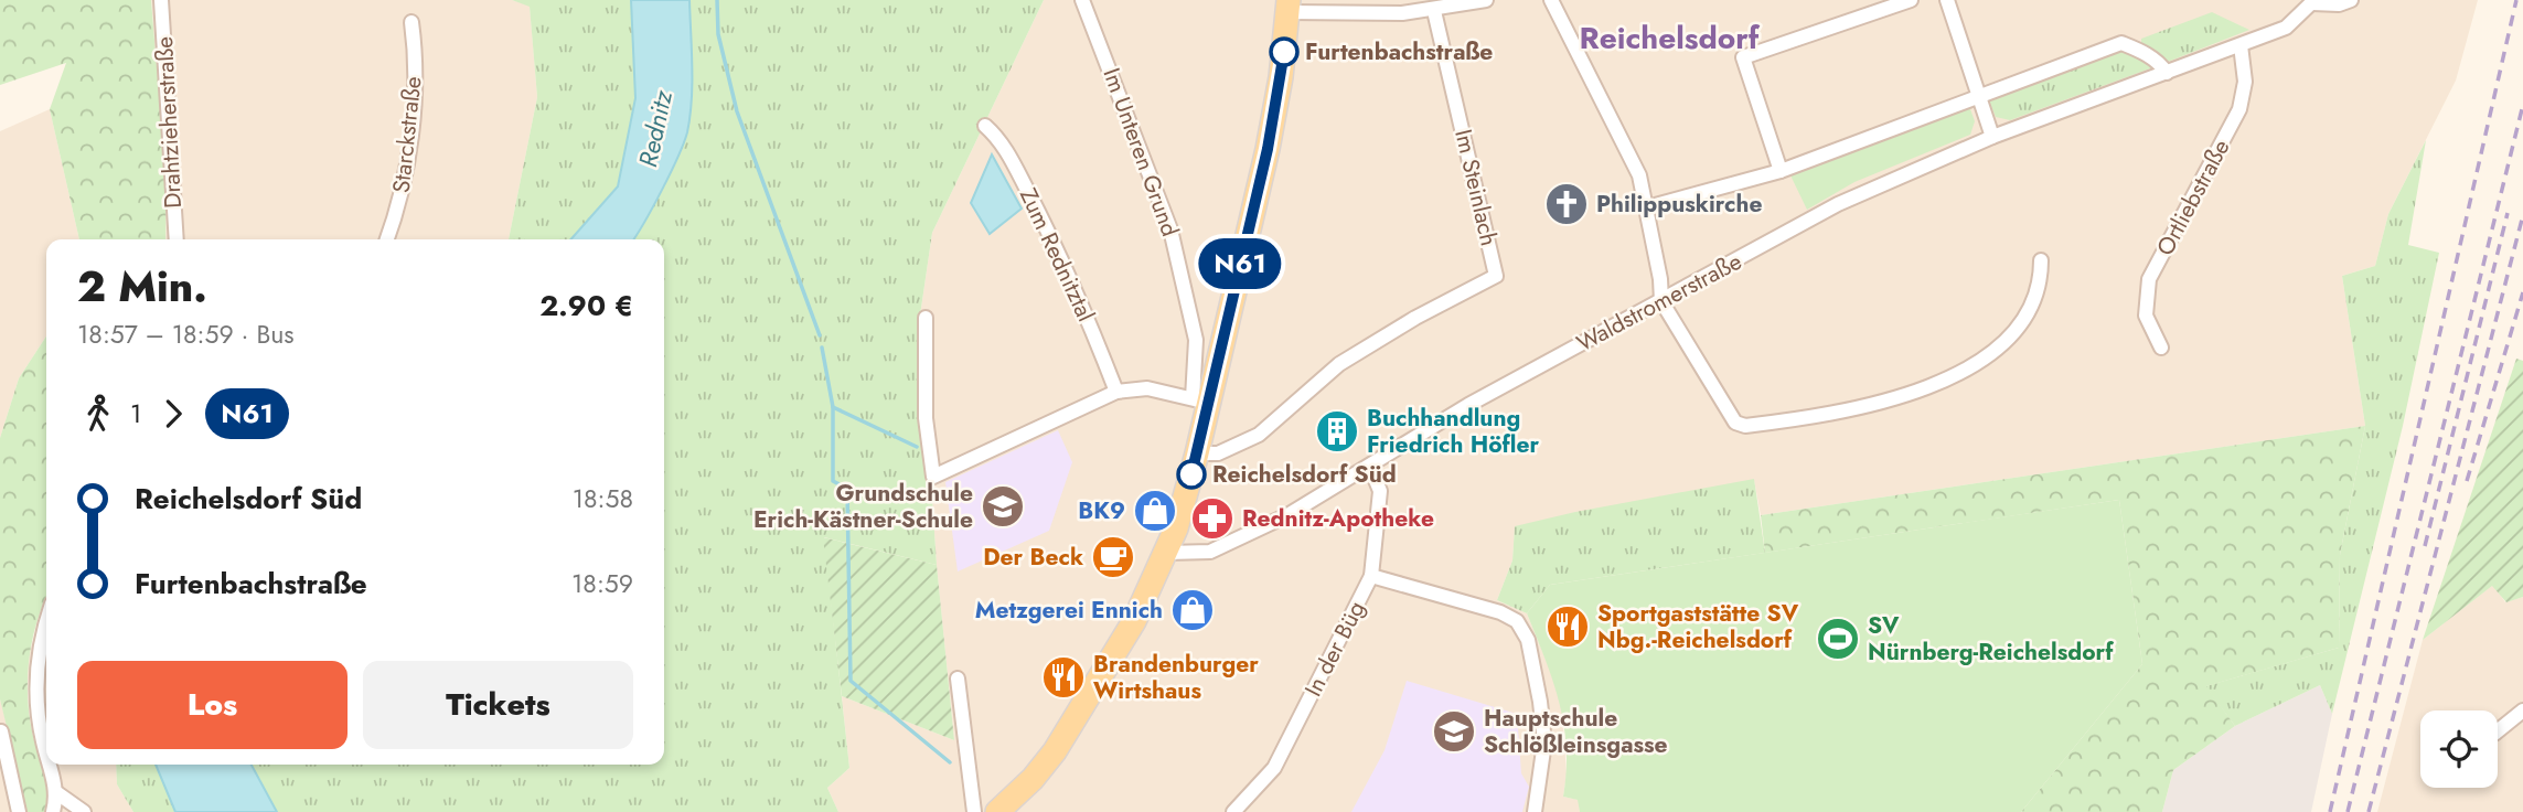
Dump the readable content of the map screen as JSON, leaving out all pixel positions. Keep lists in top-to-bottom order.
{
  "streets": {
    "street": [
      "Drahtzieherstraße",
      "Starckstraße",
      "Im Unteren Grund",
      "Im Steinlach",
      "Ortliebstraße",
      "Zum Rednitztal",
      "Waldstromerstraße",
      "In der Büg"
    ]
  },
  "crossings": [
    ["Ortliebstraße", "Waldstromerstraße"],
    ["Waldstromerstraße", "In der Büg"]
  ],
  "districts": ["Reichelsdorf"],
  "water": ["Rednitz"],
  "places": {
    "other": ["Furtenbachstraße", "Reichelsdorf Süd"],
    "church": ["Philippuskirche"],
    "building": ["Buchhandlung Friedrich Höfler"],
    "school or university": ["Grundschule Erich-Kästner-Schule", "Hauptschule Schlößleinsgasse"],
    "shop": ["BK9", "Metzgerei Ennich"],
    "pharmacy": ["Rednitz-Apotheke"],
    "cafe": ["Der Beck"],
    "restaurant": ["Sportgaststätte SV Nbg.-Reichelsdorf", "Brandenburger Wirtshaus"],
    "sports": ["SV Nürnberg-Reichelsdorf"]
  },
  "lines": ["bus line N61"],
  "page": {
    "on_map": "N61",
    "heading": ["2 Min.", "18:57 – 18:59 · Bus", "2.90 €"],
    "legs": ["1", "N61"],
    "list": [
      {
        "name": "Reichelsdorf Süd",
        "value": "18:58"
      },
      {
        "name": "Furtenbachstraße",
        "value": "18:59"
      }
    ],
    "buttons": ["Los", "Tickets"]
  }
}
